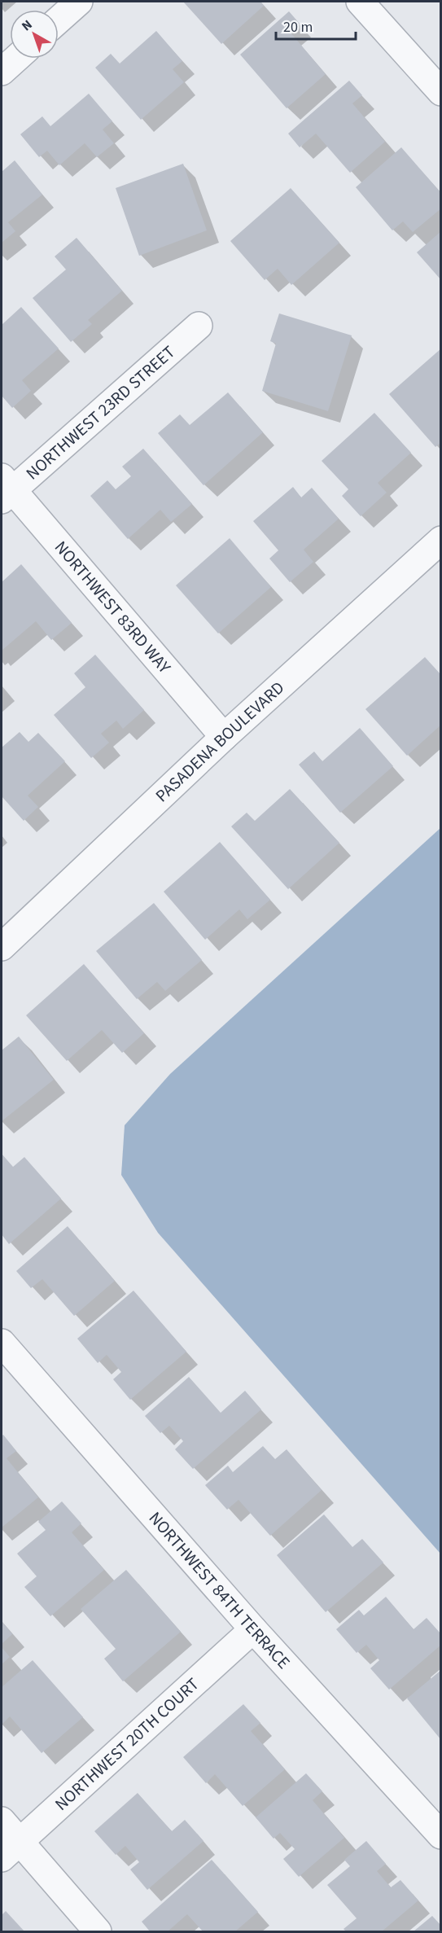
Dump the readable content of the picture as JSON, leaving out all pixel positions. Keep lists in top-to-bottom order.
{
  "streets": {
    "street": [
      "NORTHWEST 23RD STREET",
      "NORTHWEST 83RD WAY",
      "PASADENA BOULEVARD",
      "NORTHWEST 84TH TERRACE",
      "NORTHWEST 20TH COURT"
    ]
  },
  "crossings": [
    ["NORTHWEST 23RD STREET", "NORTHWEST 83RD WAY"],
    ["NORTHWEST 83RD WAY", "PASADENA BOULEVARD"],
    ["NORTHWEST 84TH TERRACE", "NORTHWEST 20TH COURT"]
  ],
  "scale_bar": "20 m",
  "north": "top left"
}
